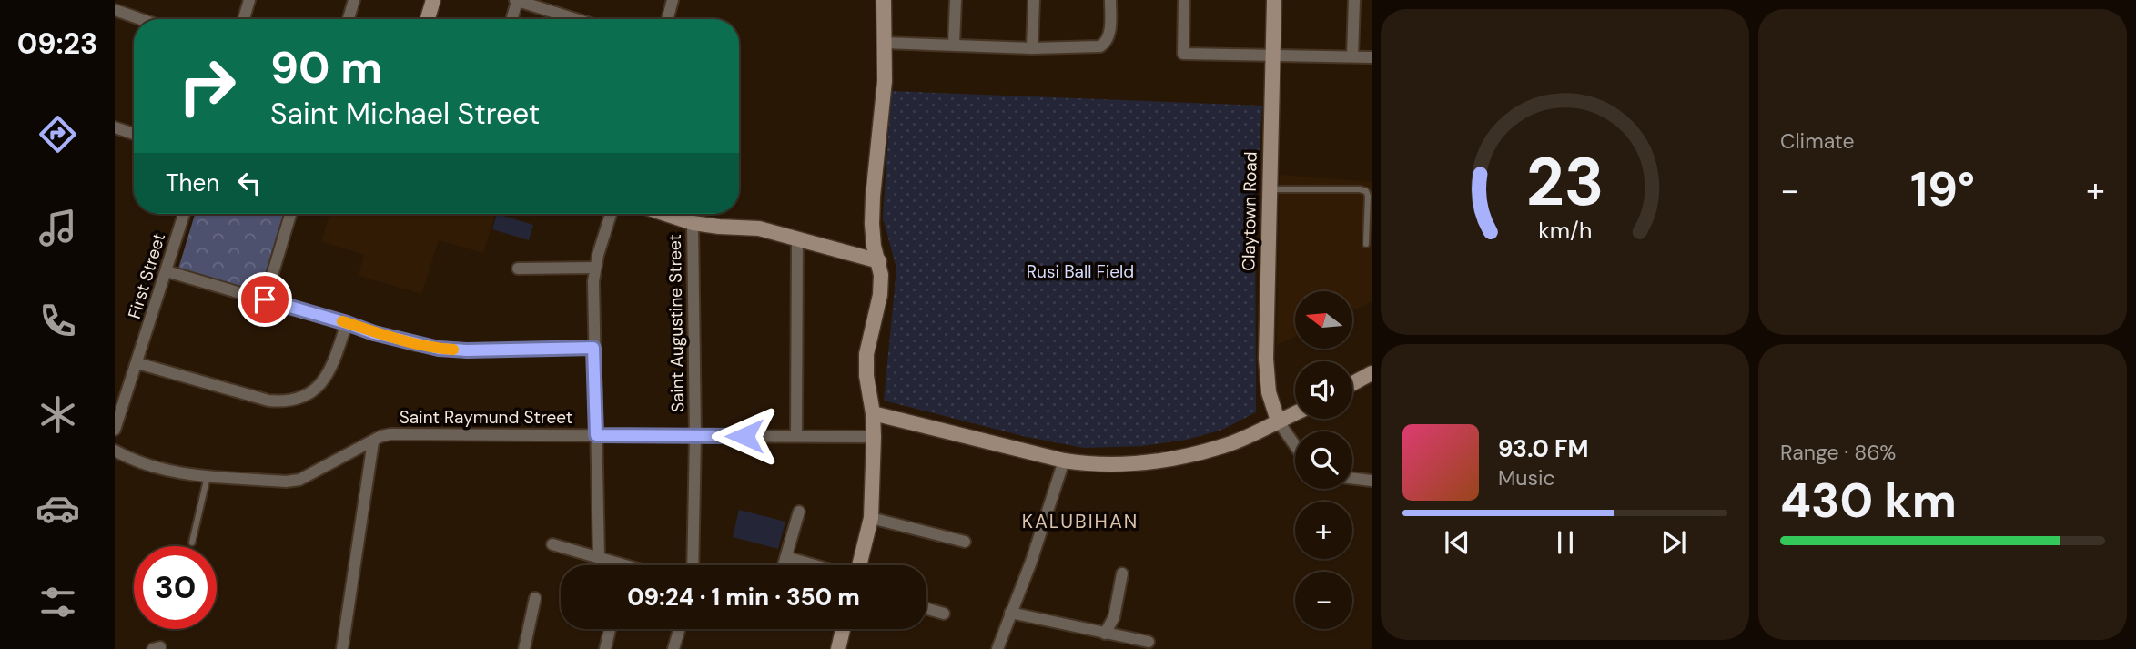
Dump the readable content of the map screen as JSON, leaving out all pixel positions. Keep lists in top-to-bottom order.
{
  "streets": {
    "street": [
      "Claytown Road",
      "First Street",
      "Saint Augustine Street",
      "Saint Raymund Street"
    ]
  },
  "crossings": [
    ["Saint Augustine Street", "Saint Raymund Street"]
  ],
  "districts": ["KALUBIHAN"],
  "parks": ["Rusi Ball Field"],
  "north": "left",
  "page": {
    "tabs": "09:23",
    "tile": [
      "Climate",
      ["Range · 86%", "430 km"]
    ],
    "turn": ["90 m", "Saint Michael Street"],
    "then": "Then",
    "heat": ["−", "19°", "+"],
    "map_buttons": ["+", "−"],
    "song": ["93.0 FM", "Music"],
    "limit": "30",
    "trip": "09:24 · 1 min · 350 m",
    "gauge": ["23", "km/h"]
  }
}
